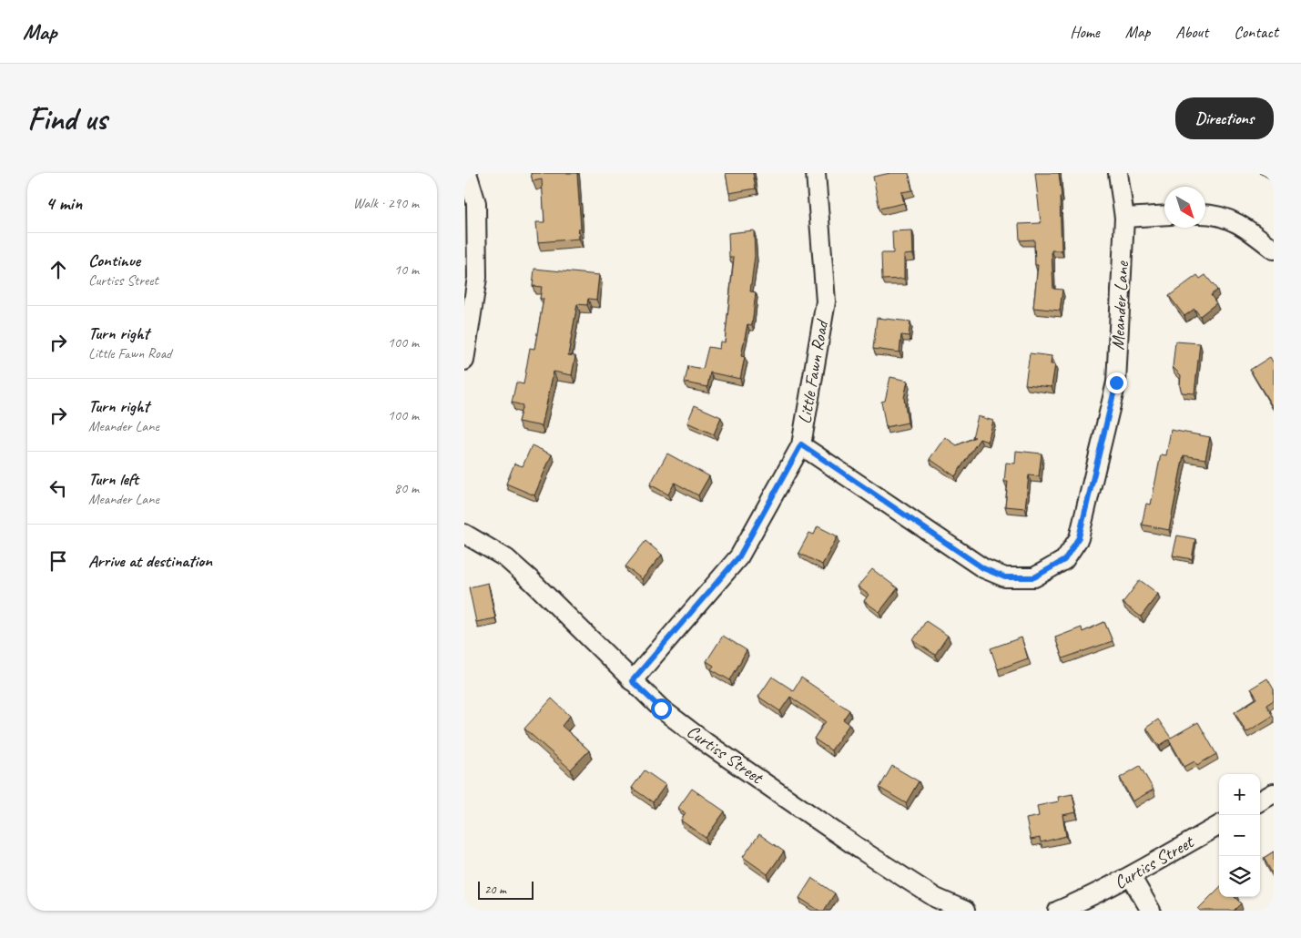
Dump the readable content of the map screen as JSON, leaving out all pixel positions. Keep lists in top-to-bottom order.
{
  "streets": {
    "street": ["Meander Lane", "Little Fawn Road", "Curtiss Street"]
  },
  "crossings": [
    ["Meander Lane", "Little Fawn Road"],
    ["Little Fawn Road", "Curtiss Street"]
  ],
  "scale_bar": "20 m",
  "north": "bottom right",
  "page": {
    "header": "Map",
    "nav": [
      "Home",
      "Map",
      "About",
      "Contact"
    ],
    "buttons": "Directions",
    "title": "Find us",
    "heading": ["4 min", "Walk · 290 m"],
    "list": [
      ["Continue", "Curtiss Street", "10 m"],
      ["Turn right", "Little Fawn Road", "100 m"],
      ["Turn right", "Meander Lane", "100 m"],
      ["Turn left", "Meander Lane", "80 m"],
      "Arrive at destination"
    ],
    "map_buttons": ["+", "−"],
    "scale": "20 m"
  }
}
